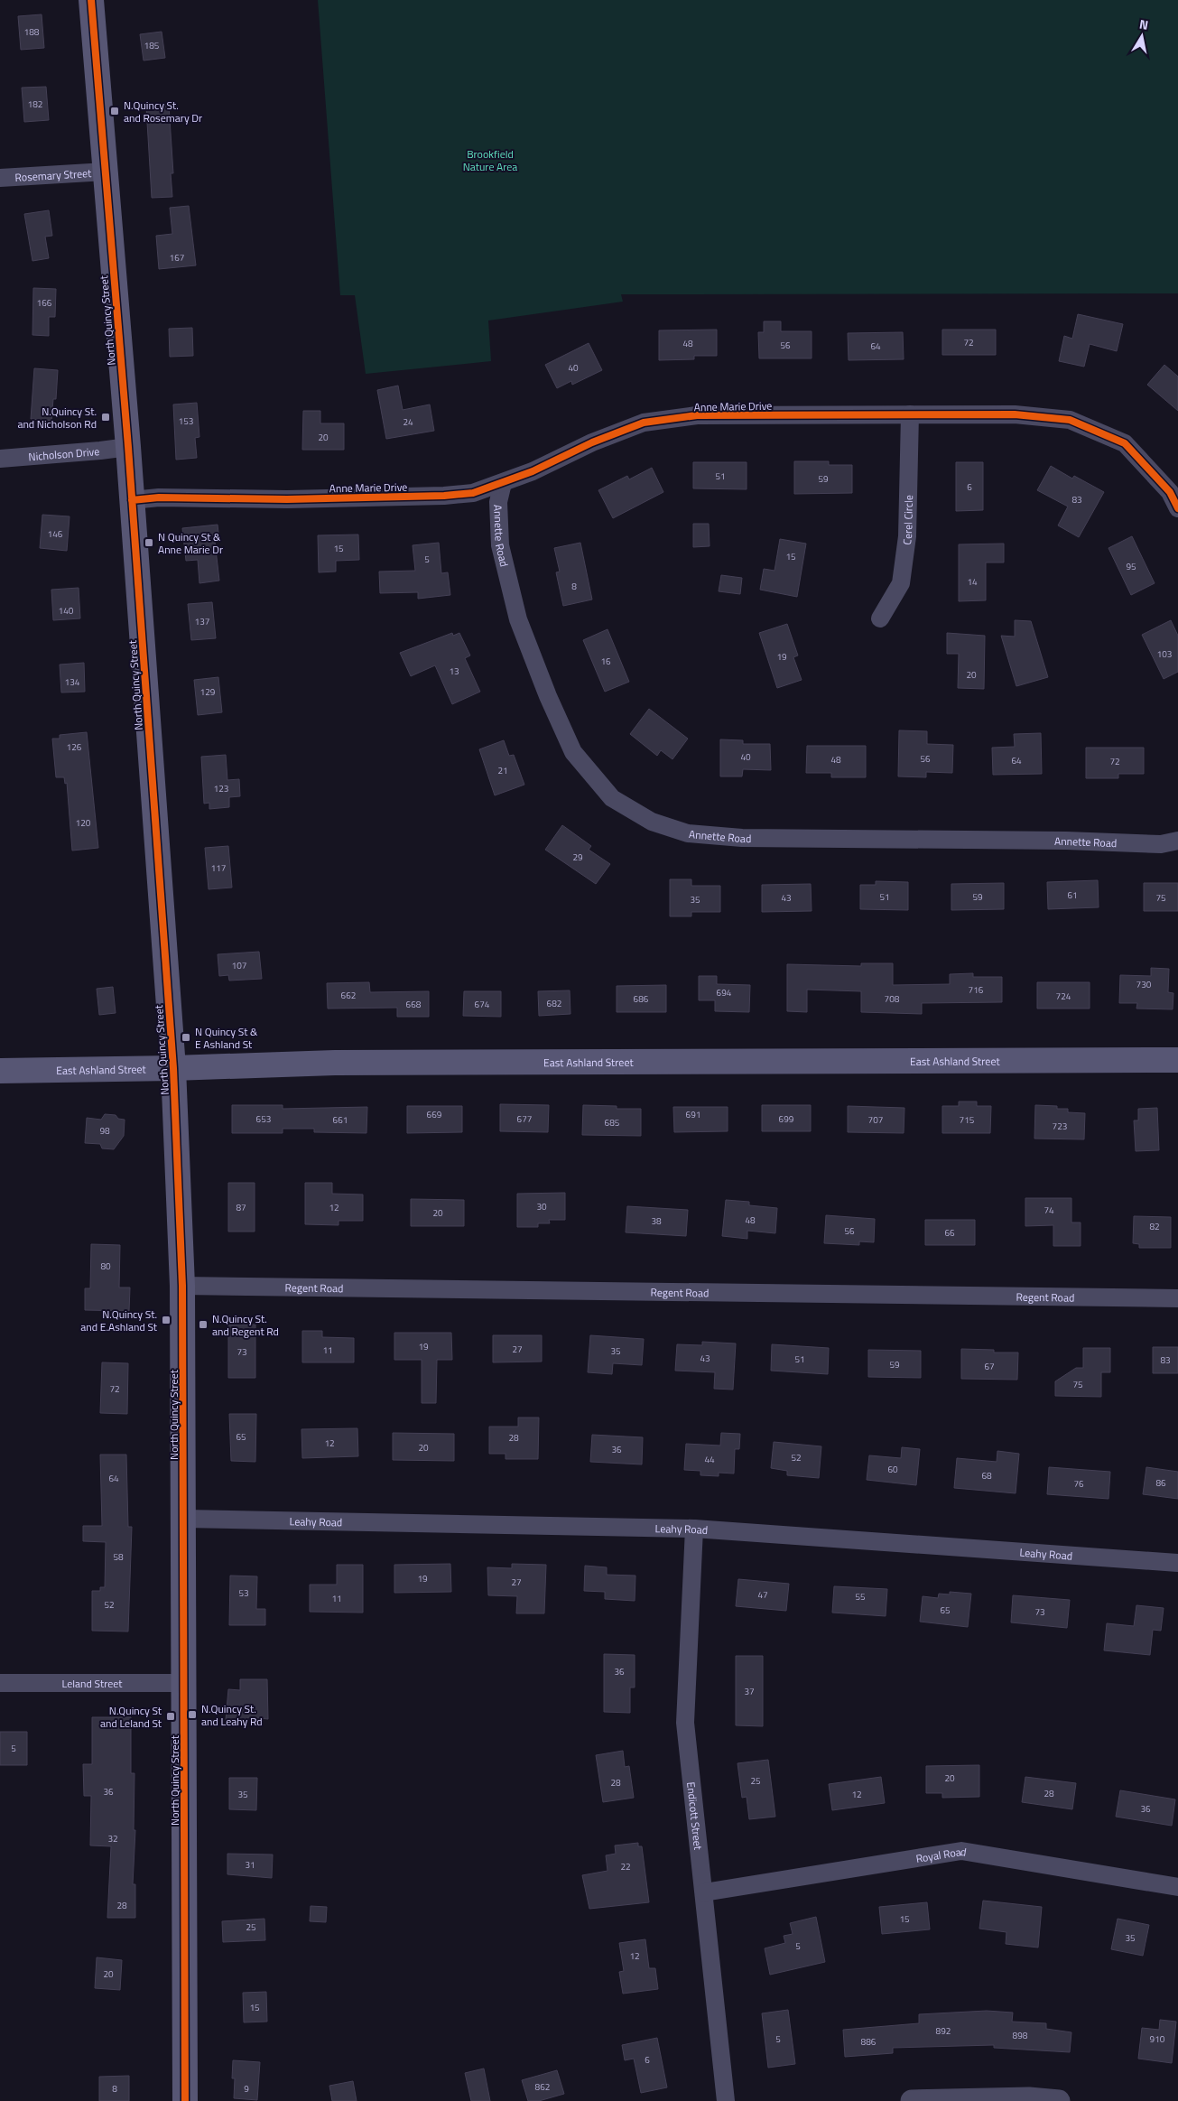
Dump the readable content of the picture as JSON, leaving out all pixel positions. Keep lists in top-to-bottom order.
{
  "streets": {
    "main road": ["North Quincy Street", "East Ashland Street"],
    "street": [
      "Rosemary Street",
      "Anne Marie Drive",
      "Nicholson Drive",
      "Cerel Circle",
      "Annette Road",
      "Regent Road",
      "Leahy Road",
      "Leland Street",
      "Endicott Street",
      "Royal Road"
    ]
  },
  "crossings": [
    ["Rosemary Street", "North Quincy Street"],
    ["North Quincy Street", "Anne Marie Drive"],
    ["North Quincy Street", "Nicholson Drive"],
    ["North Quincy Street", "East Ashland Street"],
    ["North Quincy Street", "Regent Road"],
    ["North Quincy Street", "Leahy Road"],
    ["North Quincy Street", "Leland Street"],
    ["Anne Marie Drive", "Cerel Circle"],
    ["Anne Marie Drive", "Annette Road"],
    ["Leahy Road", "Endicott Street"],
    ["Endicott Street", "Royal Road"]
  ],
  "parks": ["Brookfield Nature Area"],
  "places": {
    "transit": [
      "N.Quincy St. and Rosemary Dr",
      "N.Quincy St. and Nicholson Rd",
      "N Quincy St & Anne Marie Dr",
      "N Quincy St & E Ashland St",
      "N.Quincy St. and E.Ashland St",
      "N.Quincy St. and Regent Rd",
      "N.Quincy St. and Leahy Rd",
      "N.Quincy St and Leland St"
    ]
  },
  "house_numbers": [
    "188",
    "185",
    "182",
    "167",
    "166",
    "72",
    "48",
    "56",
    "64",
    "40",
    "153",
    "24",
    "20",
    "51",
    "59",
    "6",
    "83",
    "146",
    "15",
    "15",
    "5",
    "95",
    "14",
    "8",
    "140",
    "137",
    "103",
    "19",
    "16",
    "13",
    "20",
    "134",
    "129",
    "126",
    "40",
    "56",
    "48",
    "64",
    "72",
    "21",
    "123",
    "120",
    "29",
    "117",
    "61",
    "51",
    "59",
    "43",
    "75",
    "35",
    "107",
    "730",
    "716",
    "694",
    "662",
    "724",
    "686",
    "708",
    "682",
    "668",
    "674",
    "669",
    "691",
    "653",
    "677",
    "699",
    "661",
    "707",
    "715",
    "685",
    "723",
    "98",
    "30",
    "87",
    "12",
    "74",
    "20",
    "48",
    "38",
    "82",
    "56",
    "66",
    "80",
    "19",
    "27",
    "11",
    "35",
    "73",
    "43",
    "51",
    "83",
    "59",
    "67",
    "75",
    "72",
    "65",
    "28",
    "12",
    "20",
    "36",
    "52",
    "44",
    "60",
    "68",
    "64",
    "86",
    "76",
    "58",
    "19",
    "27",
    "53",
    "47",
    "55",
    "11",
    "52",
    "65",
    "73",
    "36",
    "37",
    "5",
    "20",
    "25",
    "28",
    "36",
    "28",
    "35",
    "12",
    "36",
    "32",
    "31",
    "22",
    "28",
    "15",
    "25",
    "35",
    "5",
    "12",
    "20",
    "15",
    "892",
    "898",
    "5",
    "910",
    "886",
    "6",
    "862",
    "8",
    "9"
  ],
  "north": "top"
}
